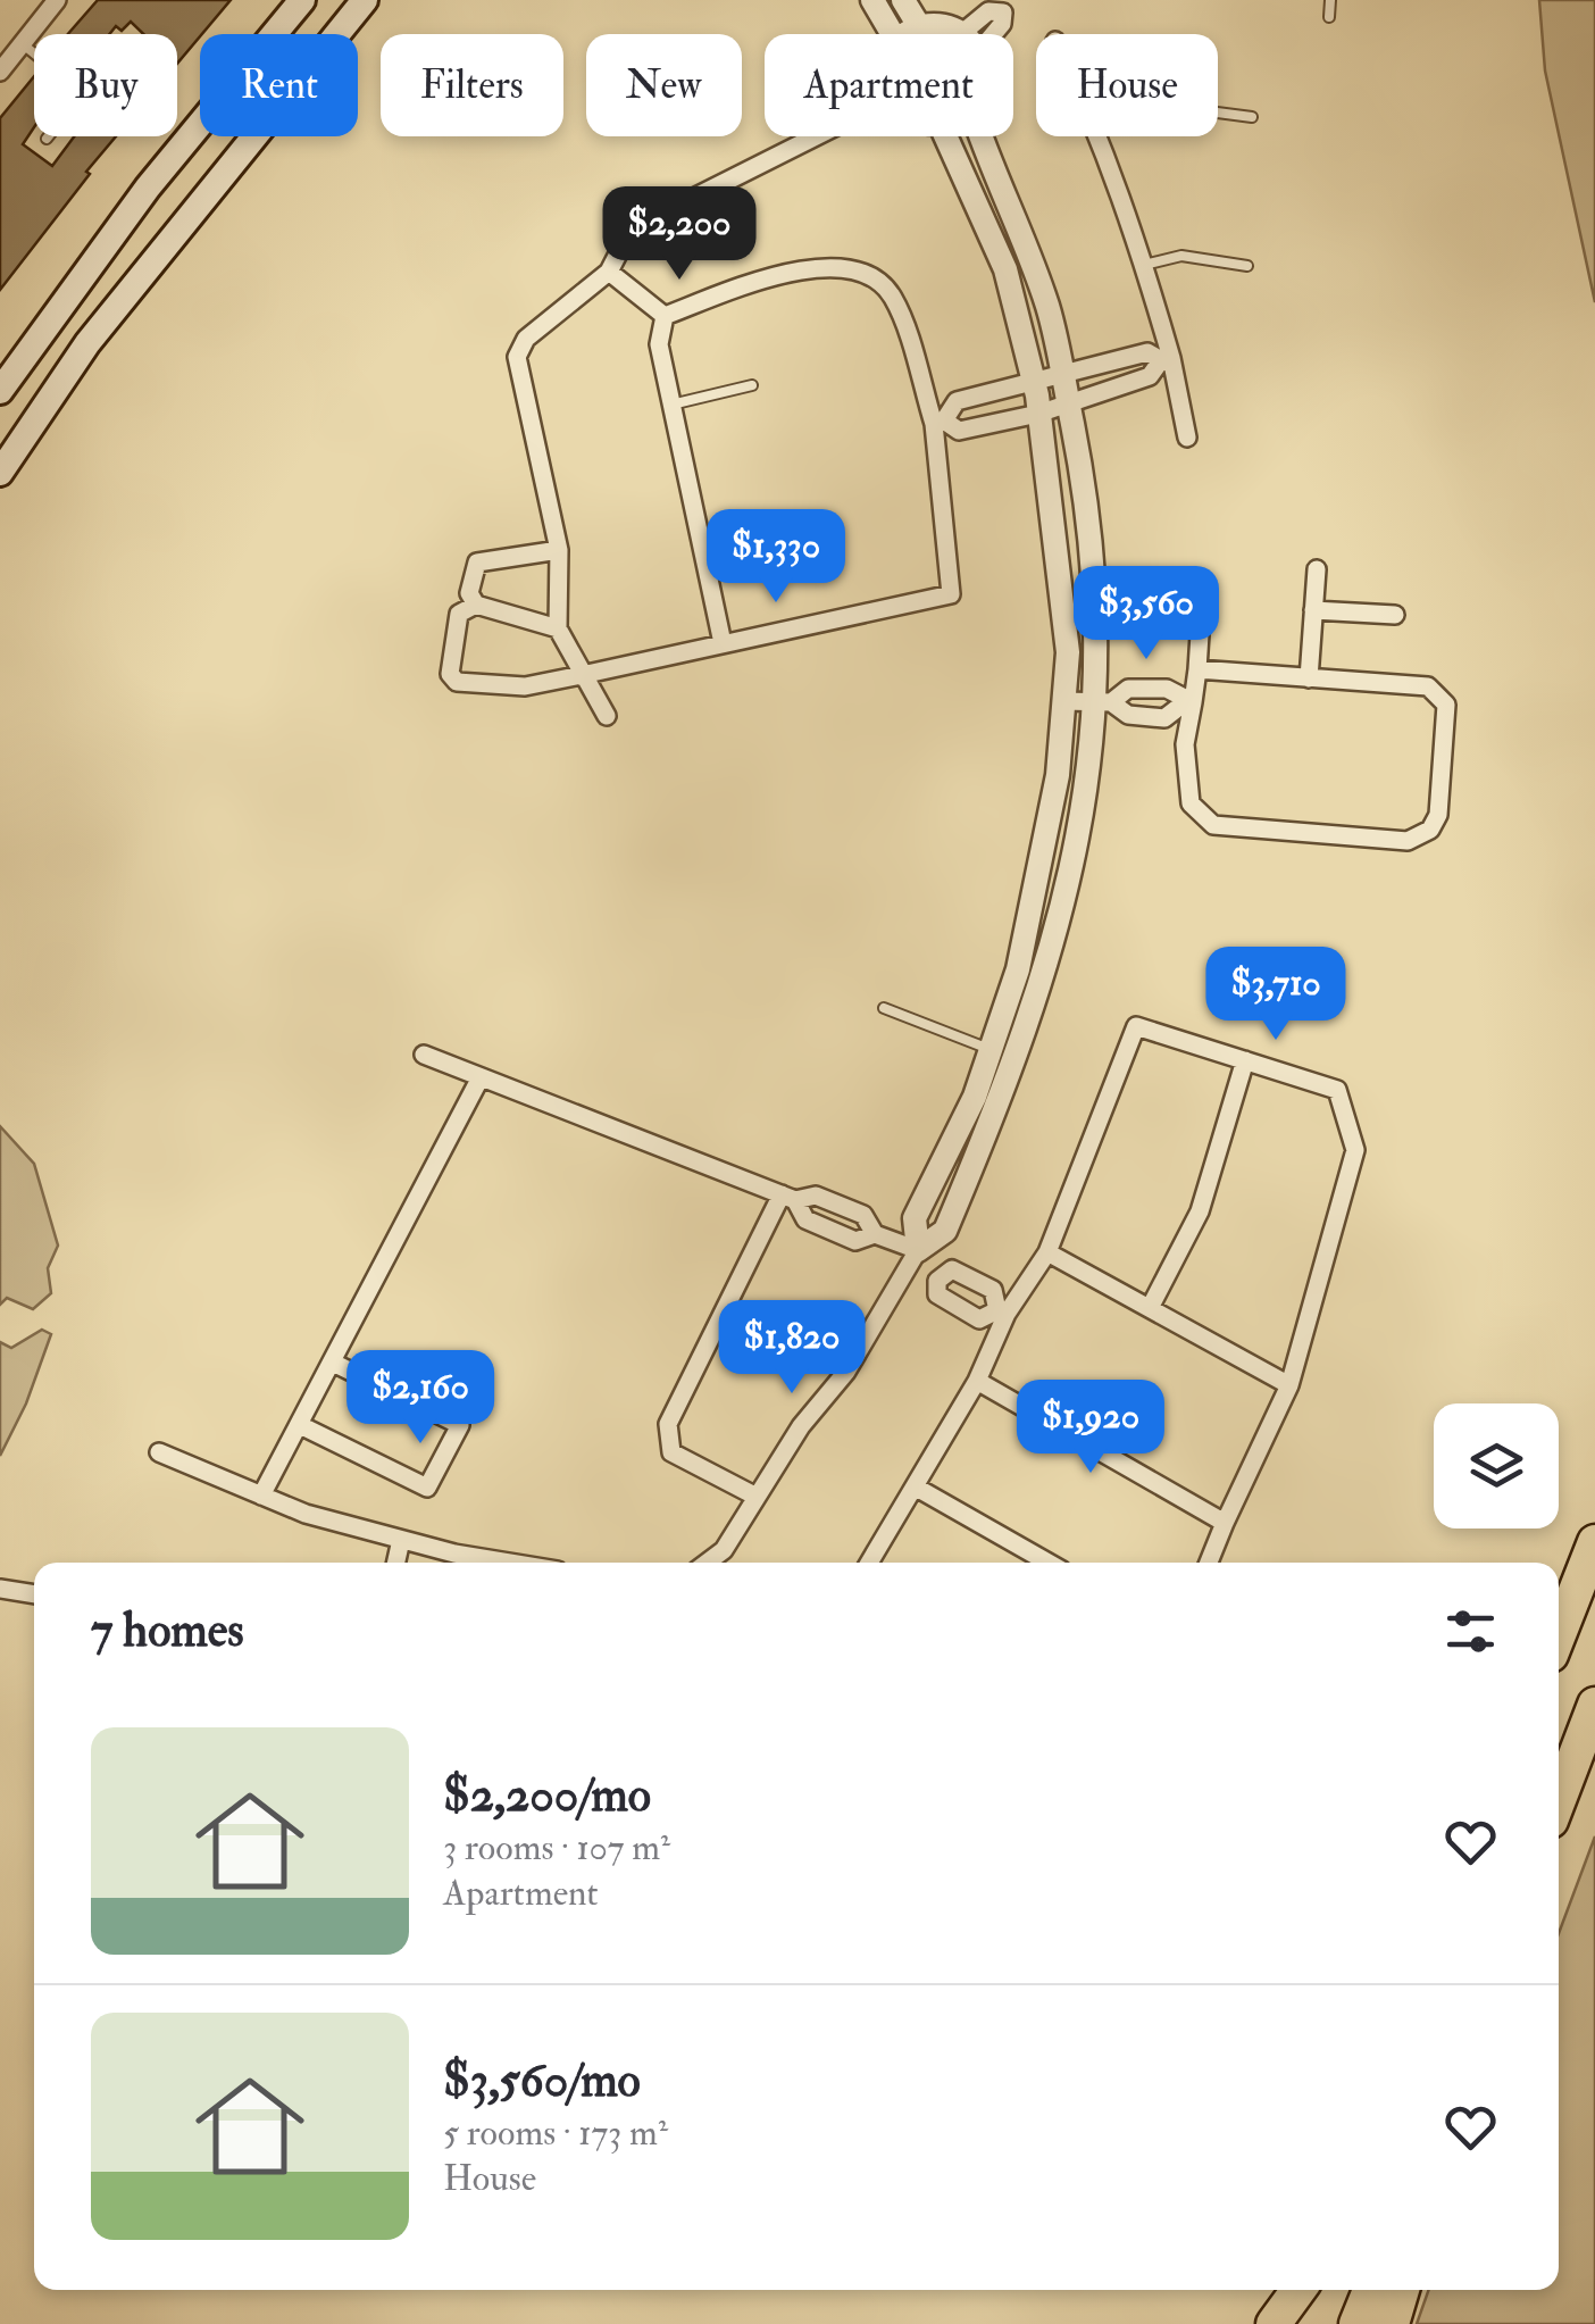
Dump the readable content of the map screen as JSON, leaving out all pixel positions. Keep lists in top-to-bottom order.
{
  "page": {
    "chip": [
      "Buy",
      "Rent",
      "Filters",
      "New",
      "Apartment",
      "House"
    ],
    "price": [
      "$2,200",
      "$1,330",
      "$3,560",
      "$3,710",
      "$1,820",
      "$2,160",
      "$1,920"
    ],
    "heading": "7 homes",
    "list": [
      {
        "name": "$2,200/mo",
        "note": "3 rooms · 107 m² · Apartment"
      },
      {
        "name": "$3,560/mo",
        "note": "5 rooms · 173 m² · House"
      }
    ]
  }
}
